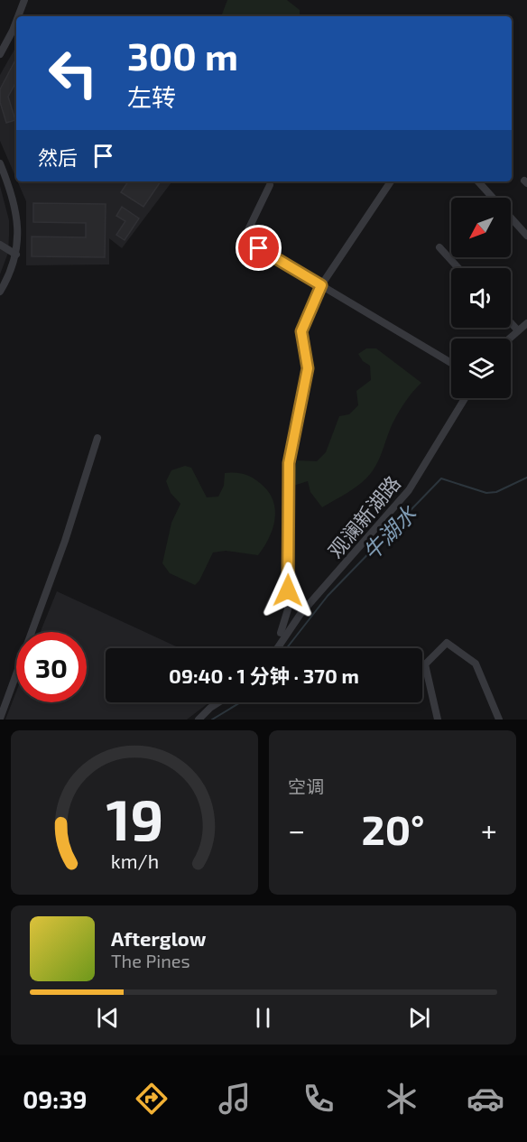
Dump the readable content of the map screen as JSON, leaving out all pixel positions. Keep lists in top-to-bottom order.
{
  "streets": {
    "street": ["观澜新湖路"]
  },
  "water": ["牛湖水"],
  "north": "bottom left",
  "page": {
    "turn": ["300 m", "左转"],
    "then": "然后",
    "limit": "30",
    "trip": "09:40 · 1 分钟 · 370 m",
    "tile": "空调",
    "heat": ["−", "20°", "+"],
    "song": ["Afterglow", "The Pines"],
    "tabs": "09:39",
    "gauge": ["19", "km/h"]
  }
}
